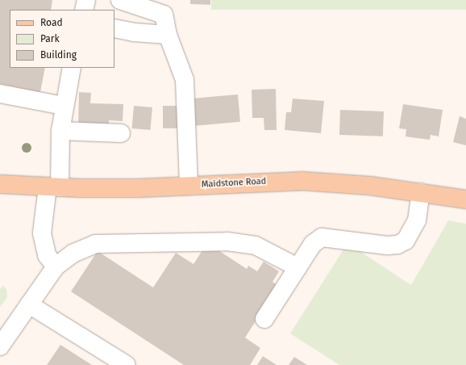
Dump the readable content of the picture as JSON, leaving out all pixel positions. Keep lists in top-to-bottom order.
{
  "streets": {
    "main road": ["Maidstone Road"]
  },
  "legend": ["Road", "Park", "Building"]
}
